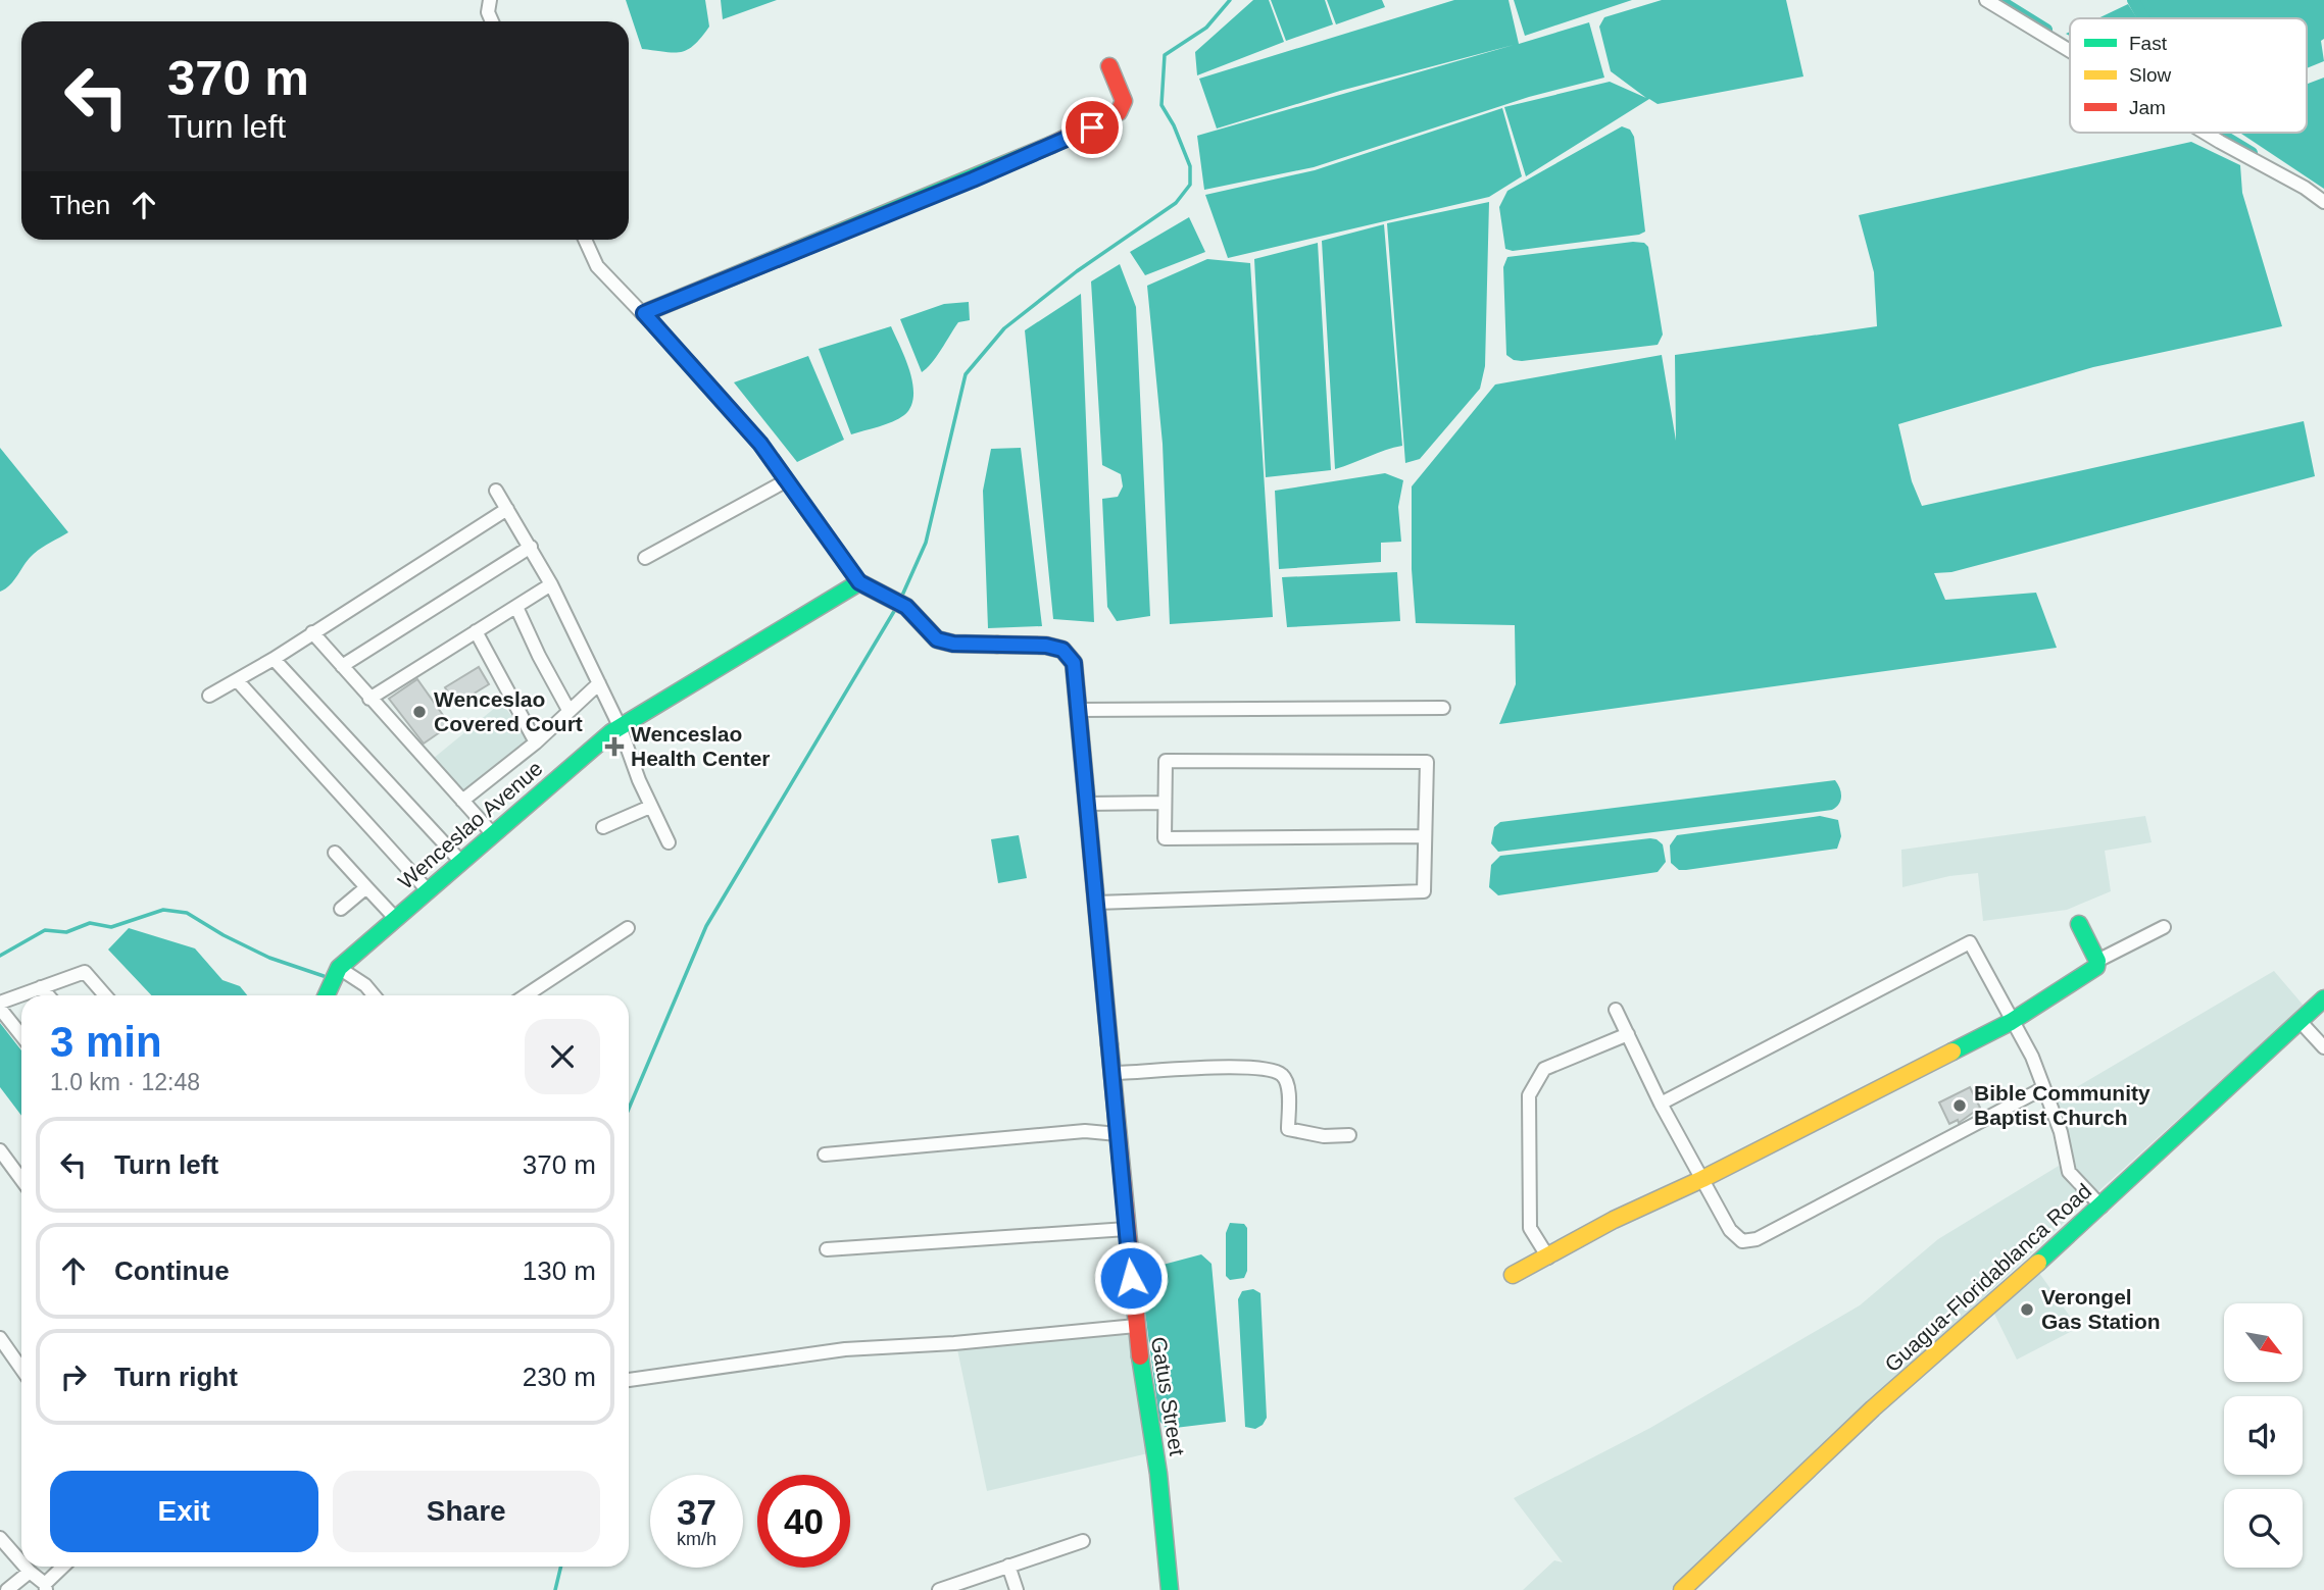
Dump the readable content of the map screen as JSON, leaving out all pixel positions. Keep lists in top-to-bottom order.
{
  "streets": {
    "street": ["Wenceslao Avenue", "Guagua-Floridablanca Road", "Gatus Street"]
  },
  "crossings": [
    ["Wenceslao Avenue", "Gatus Street"]
  ],
  "places": {
    "other": ["Wenceslao Covered Court", "Bible Community Baptist Church", "Verongel Gas Station"],
    "health": ["Wenceslao Health Center"]
  },
  "legend": ["Fast", "Slow", "Jam"],
  "north": "bottom right",
  "page": {
    "turn": ["370 m", "Turn left"],
    "then": "Then",
    "heading": ["3 min", "1.0 km · 12:48"],
    "list": [
      {
        "name": "Turn left",
        "value": "370 m"
      },
      {
        "name": "Continue",
        "value": "130 m"
      },
      {
        "name": "Turn right",
        "value": "230 m"
      }
    ],
    "buttons": ["Exit", "Share"],
    "speed": "37 km/h",
    "limit": "40"
  }
}
